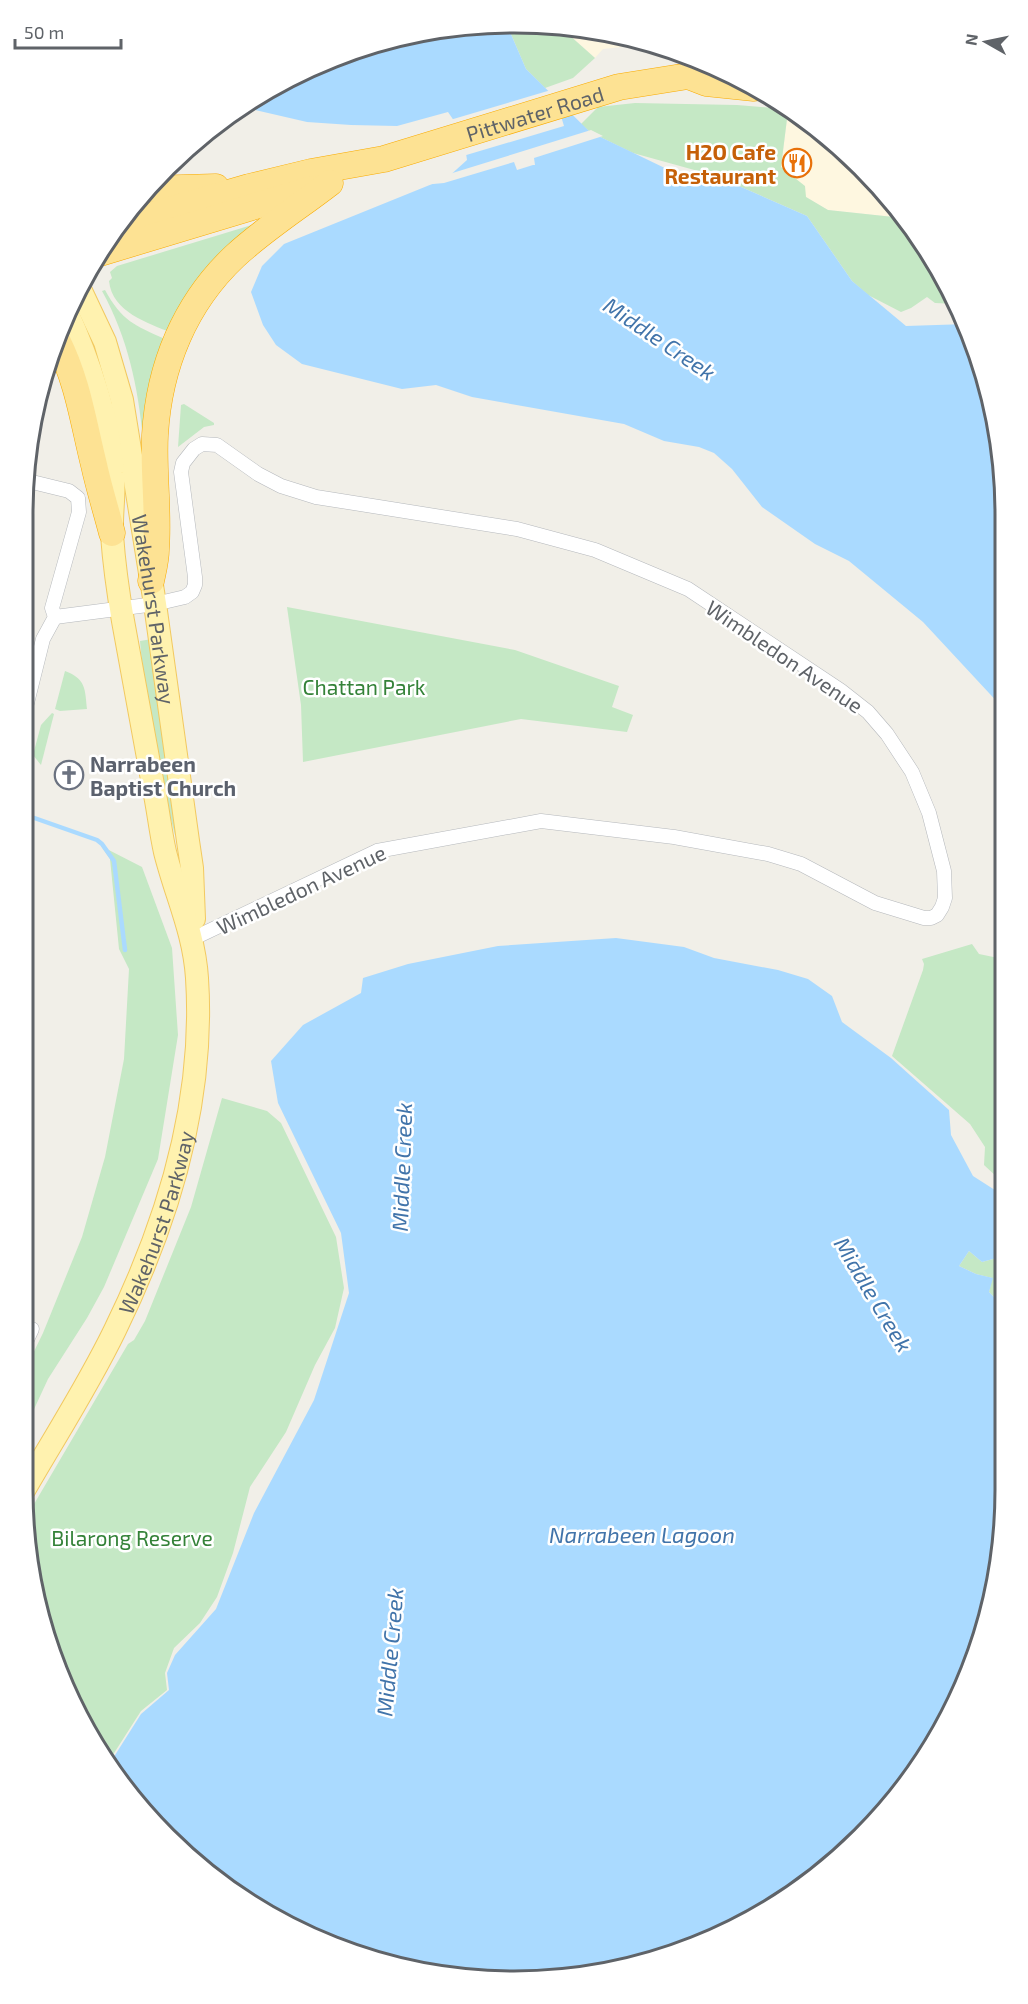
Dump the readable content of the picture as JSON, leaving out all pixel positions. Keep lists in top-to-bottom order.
{
  "streets": {
    "highway": ["Pittwater Road"],
    "main road": ["Wakehurst Parkway"],
    "street": ["Wimbledon Avenue"]
  },
  "crossings": [
    ["Wakehurst Parkway", "Wimbledon Avenue"]
  ],
  "water": ["Middle Creek", "Narrabeen Lagoon"],
  "parks": ["Chattan Park", "Bilarong Reserve"],
  "places": {
    "restaurant": ["H2O Cafe Restaurant"],
    "church": ["Narrabeen Baptist Church"]
  },
  "scale_bar": "50 m",
  "north": "left"
}
